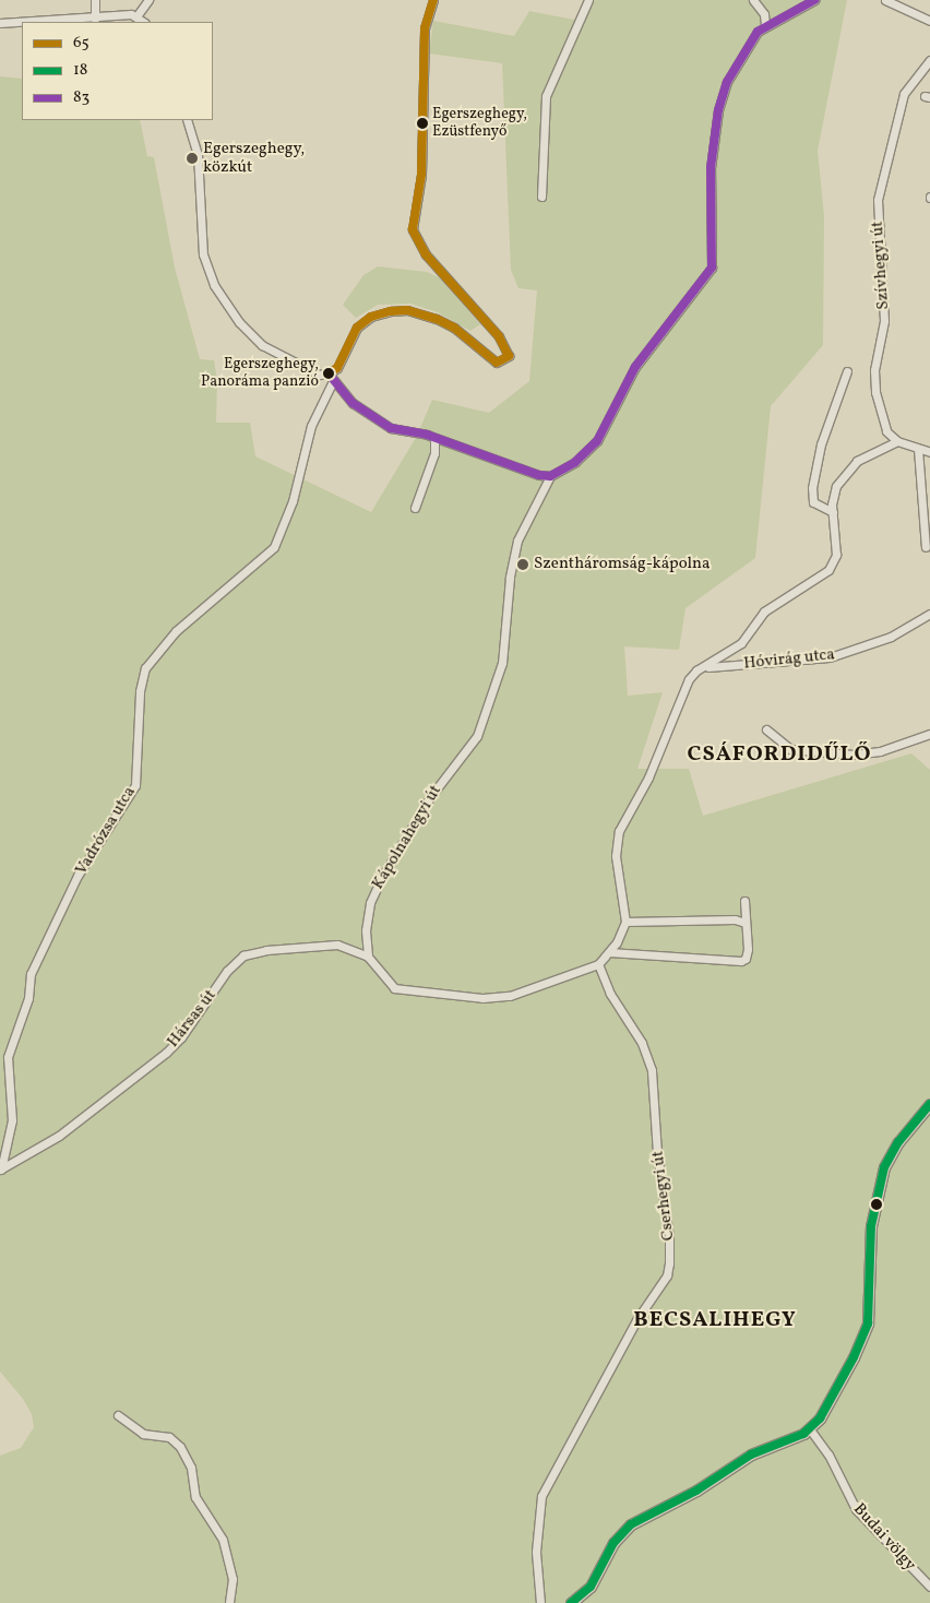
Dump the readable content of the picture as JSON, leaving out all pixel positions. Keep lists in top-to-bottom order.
{
  "streets": {
    "street": [
      "Szívhegyi út",
      "Hóvirág utca",
      "Vadrózsa utca",
      "Kápolnahegyi út",
      "Hársas út",
      "Cserhegyi út",
      "Budai völgy"
    ]
  },
  "crossings": [
    ["Vadrózsa utca", "Hársas út"],
    ["Kápolnahegyi út", "Hársas út"]
  ],
  "districts": ["CSÁFORDIDŰLŐ", "BECSALIHEGY"],
  "places": [
    "Egerszeghegy, Ezüstfenyő",
    "Egerszeghegy, közkút",
    "Egerszeghegy, Panoráma panzió",
    "Szentháromság-kápolna"
  ],
  "lines": ["transit line 65", "transit line 83", "transit line 18"],
  "legend": ["65", "18", "83"]
}
